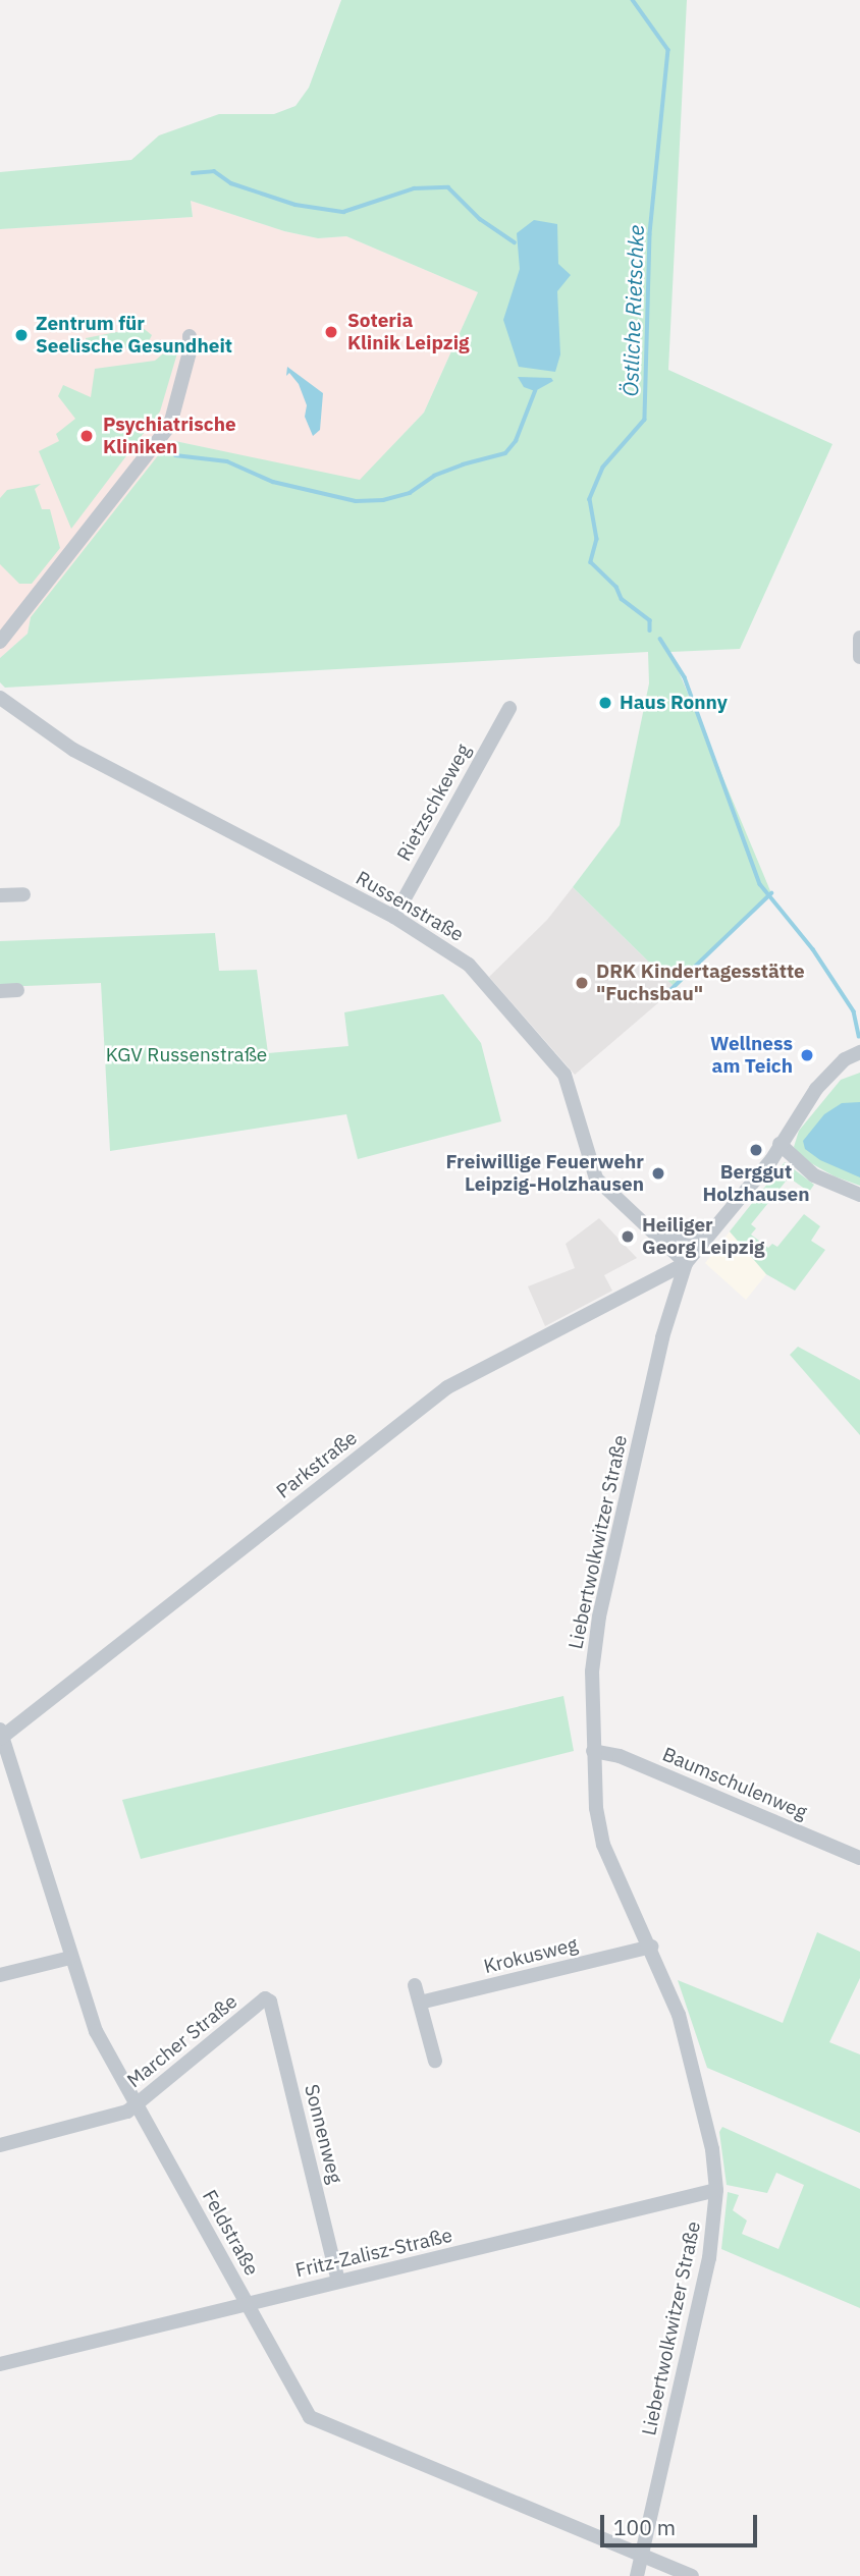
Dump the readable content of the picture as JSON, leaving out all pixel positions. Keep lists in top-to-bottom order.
{
  "streets": {
    "street": [
      "Rietzschkeweg",
      "Russenstraße",
      "Parkstraße",
      "Liebertwolkwitzer Straße",
      "Baumschulenweg",
      "Krokusweg",
      "Marcher Straße",
      "Sonnenweg",
      "Feldstraße",
      "Fritz-Zalisz-Straße"
    ]
  },
  "crossings": [
    ["Rietzschkeweg", "Russenstraße"],
    ["Russenstraße", "Parkstraße"],
    ["Russenstraße", "Liebertwolkwitzer Straße"],
    ["Parkstraße", "Liebertwolkwitzer Straße"],
    ["Parkstraße", "Feldstraße"],
    ["Liebertwolkwitzer Straße", "Baumschulenweg"],
    ["Liebertwolkwitzer Straße", "Krokusweg"],
    ["Liebertwolkwitzer Straße", "Feldstraße"],
    ["Liebertwolkwitzer Straße", "Fritz-Zalisz-Straße"],
    ["Marcher Straße", "Sonnenweg"],
    ["Marcher Straße", "Feldstraße"],
    ["Sonnenweg", "Fritz-Zalisz-Straße"],
    ["Feldstraße", "Fritz-Zalisz-Straße"]
  ],
  "water": ["Östliche Rietschke"],
  "parks": ["KGV Russenstraße"],
  "places": [
    "Soteria Klinik Leipzig",
    "Zentrum für Seelische Gesundheit",
    "Psychiatrische Kliniken",
    "Haus Ronny",
    "DRK Kindertagesstätte \"Fuchsbau\"",
    "Wellness am Teich",
    "Berggut Holzhausen",
    "Freiwillige Feuerwehr Leipzig-Holzhausen",
    "Heiliger Georg Leipzig"
  ],
  "scale_bar": "100 m"
}
